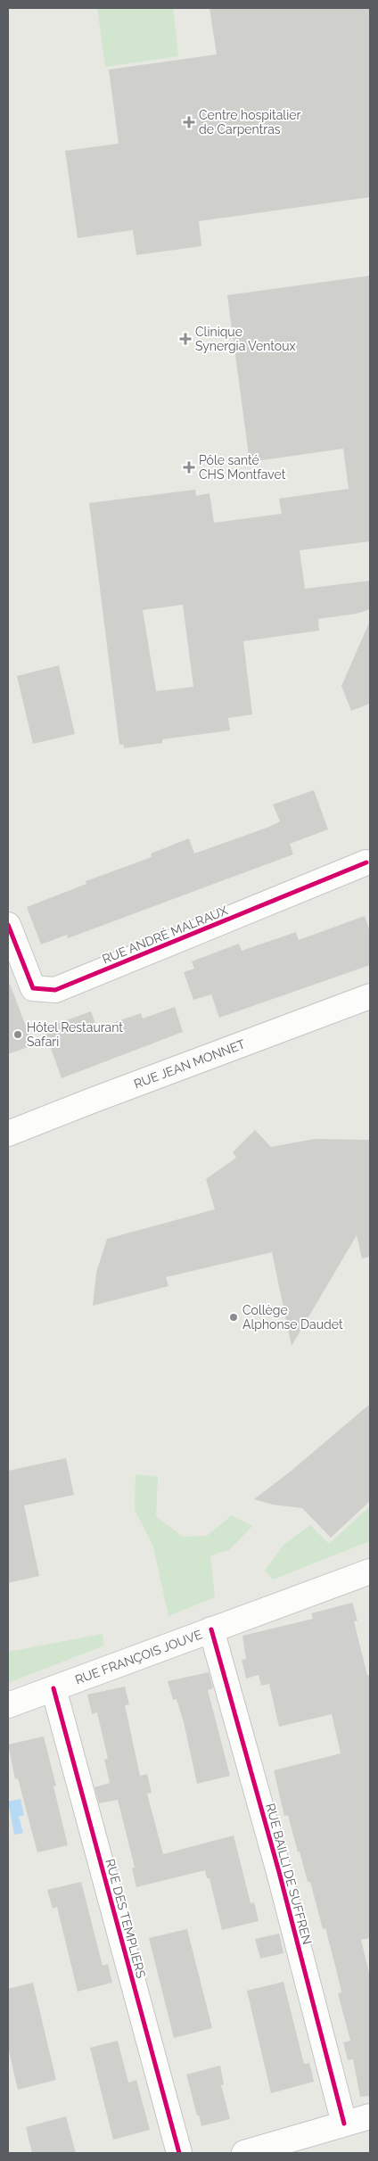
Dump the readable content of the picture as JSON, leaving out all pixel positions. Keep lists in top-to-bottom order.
{
  "streets": {
    "street": [
      "RUE ANDRÉ MALRAUX",
      "RUE JEAN MONNET",
      "RUE FRANÇOIS JOUVE",
      "RUE BAILLI DE SUFFREN",
      "RUE DES TEMPLIERS"
    ]
  },
  "crossings": [
    ["RUE FRANÇOIS JOUVE", "RUE BAILLI DE SUFFREN"],
    ["RUE FRANÇOIS JOUVE", "RUE DES TEMPLIERS"]
  ],
  "places": {
    "health": ["Centre hospitalier de Carpentras", "Clinique Synergia Ventoux", "Pôle santé CHS Montfavet"],
    "other": ["Hôtel Restaurant Safari", "Collège Alphonse Daudet"]
  }
}
